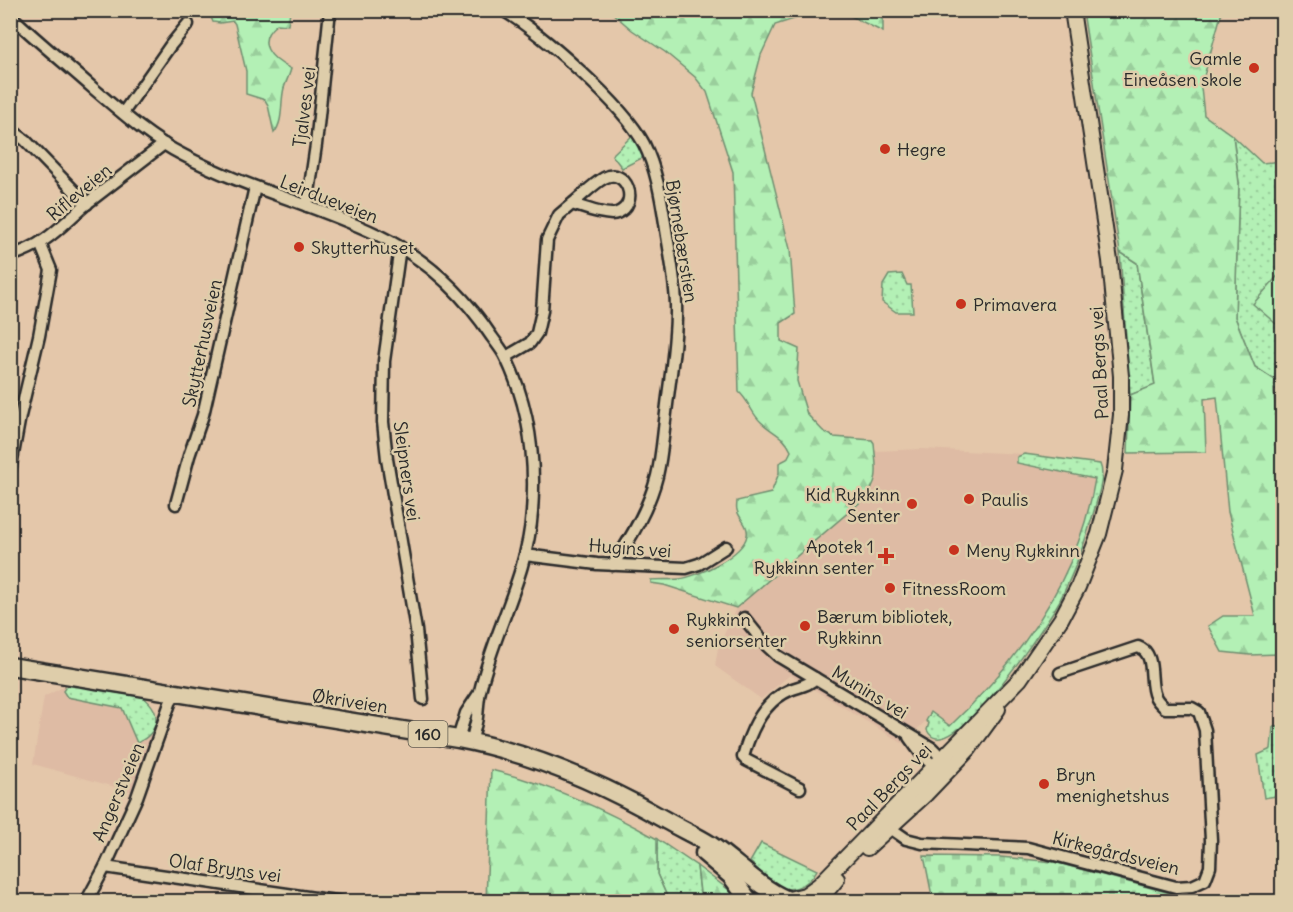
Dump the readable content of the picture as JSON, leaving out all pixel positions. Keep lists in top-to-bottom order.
{
  "streets": {
    "main road": ["Økriveien", "160"],
    "street": [
      "Tjalves vei",
      "Rifleveien",
      "Leirdueveien",
      "Bjørnebærstien",
      "Skytterhusveien",
      "Paal Bergs vei",
      "Sleipners vei",
      "Hugins vei",
      "Munins vei",
      "Angerstveien",
      "Kirkegårdsveien",
      "Olaf Bryns vei"
    ]
  },
  "crossings": [
    ["Tjalves vei", "Leirdueveien"],
    ["Rifleveien", "Leirdueveien"],
    ["Leirdueveien", "Skytterhusveien"],
    ["Leirdueveien", "Sleipners vei"],
    ["Leirdueveien", "Hugins vei"],
    ["Leirdueveien", "Økriveien"],
    ["Bjørnebærstien", "Hugins vei"],
    ["Paal Bergs vei", "Munins vei"],
    ["Paal Bergs vei", "Økriveien"],
    ["Paal Bergs vei", "Kirkegårdsveien"],
    ["Økriveien", "Angerstveien"],
    ["Angerstveien", "Olaf Bryns vei"]
  ],
  "places": {
    "other": [
      "Gamle Eineåsen skole",
      "Hegre",
      "Skytterhuset",
      "Primavera",
      "Paulis",
      "Kid Rykkinn Senter",
      "Meny Rykkinn",
      "FitnessRoom",
      "Bærum bibliotek, Rykkinn",
      "Rykkinn seniorsenter",
      "Bryn menighetshus"
    ],
    "health": ["Apotek 1 Rykkinn senter"]
  }
}
